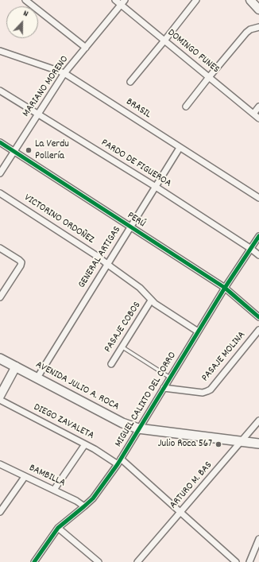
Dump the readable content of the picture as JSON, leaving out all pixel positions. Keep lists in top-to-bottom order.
{
  "streets": {
    "main road": ["AVENIDA JULIO A. ROCA"],
    "street": [
      "DOMINGO FUNES",
      "MARIANO MORENO",
      "BRASIL",
      "PARDO DE FIGUEROA",
      "VICTORINO ORDOÑEZ",
      "PERÚ",
      "GENERAL ARTIGAS",
      "PASAJE COBOS",
      "PASAJE MOLINA",
      "MIGUEL CALIXTO DEL CORRO",
      "DIEGO ZAVALETA",
      "BAMBILLA",
      "ARTURO M. BAS"
    ]
  },
  "crossings": [
    ["DOMINGO FUNES", "MARIANO MORENO"],
    ["MARIANO MORENO", "BRASIL"],
    ["MARIANO MORENO", "PARDO DE FIGUEROA"],
    ["MARIANO MORENO", "PERÚ"],
    ["BRASIL", "GENERAL ARTIGAS"],
    ["PARDO DE FIGUEROA", "GENERAL ARTIGAS"],
    ["PARDO DE FIGUEROA", "MIGUEL CALIXTO DEL CORRO"],
    ["VICTORINO ORDOÑEZ", "GENERAL ARTIGAS"],
    ["VICTORINO ORDOÑEZ", "PASAJE COBOS"],
    ["VICTORINO ORDOÑEZ", "MIGUEL CALIXTO DEL CORRO"],
    ["PERÚ", "GENERAL ARTIGAS"],
    ["PERÚ", "MIGUEL CALIXTO DEL CORRO"],
    ["GENERAL ARTIGAS", "AVENIDA JULIO A. ROCA"],
    ["PASAJE MOLINA", "MIGUEL CALIXTO DEL CORRO"],
    ["AVENIDA JULIO A. ROCA", "MIGUEL CALIXTO DEL CORRO"],
    ["AVENIDA JULIO A. ROCA", "ARTURO M. BAS"],
    ["MIGUEL CALIXTO DEL CORRO", "DIEGO ZAVALETA"],
    ["MIGUEL CALIXTO DEL CORRO", "BAMBILLA"],
    ["DIEGO ZAVALETA", "ARTURO M. BAS"]
  ],
  "places": ["La Verdu Pollería", "Julio Roca 567"],
  "north": "top"
}
